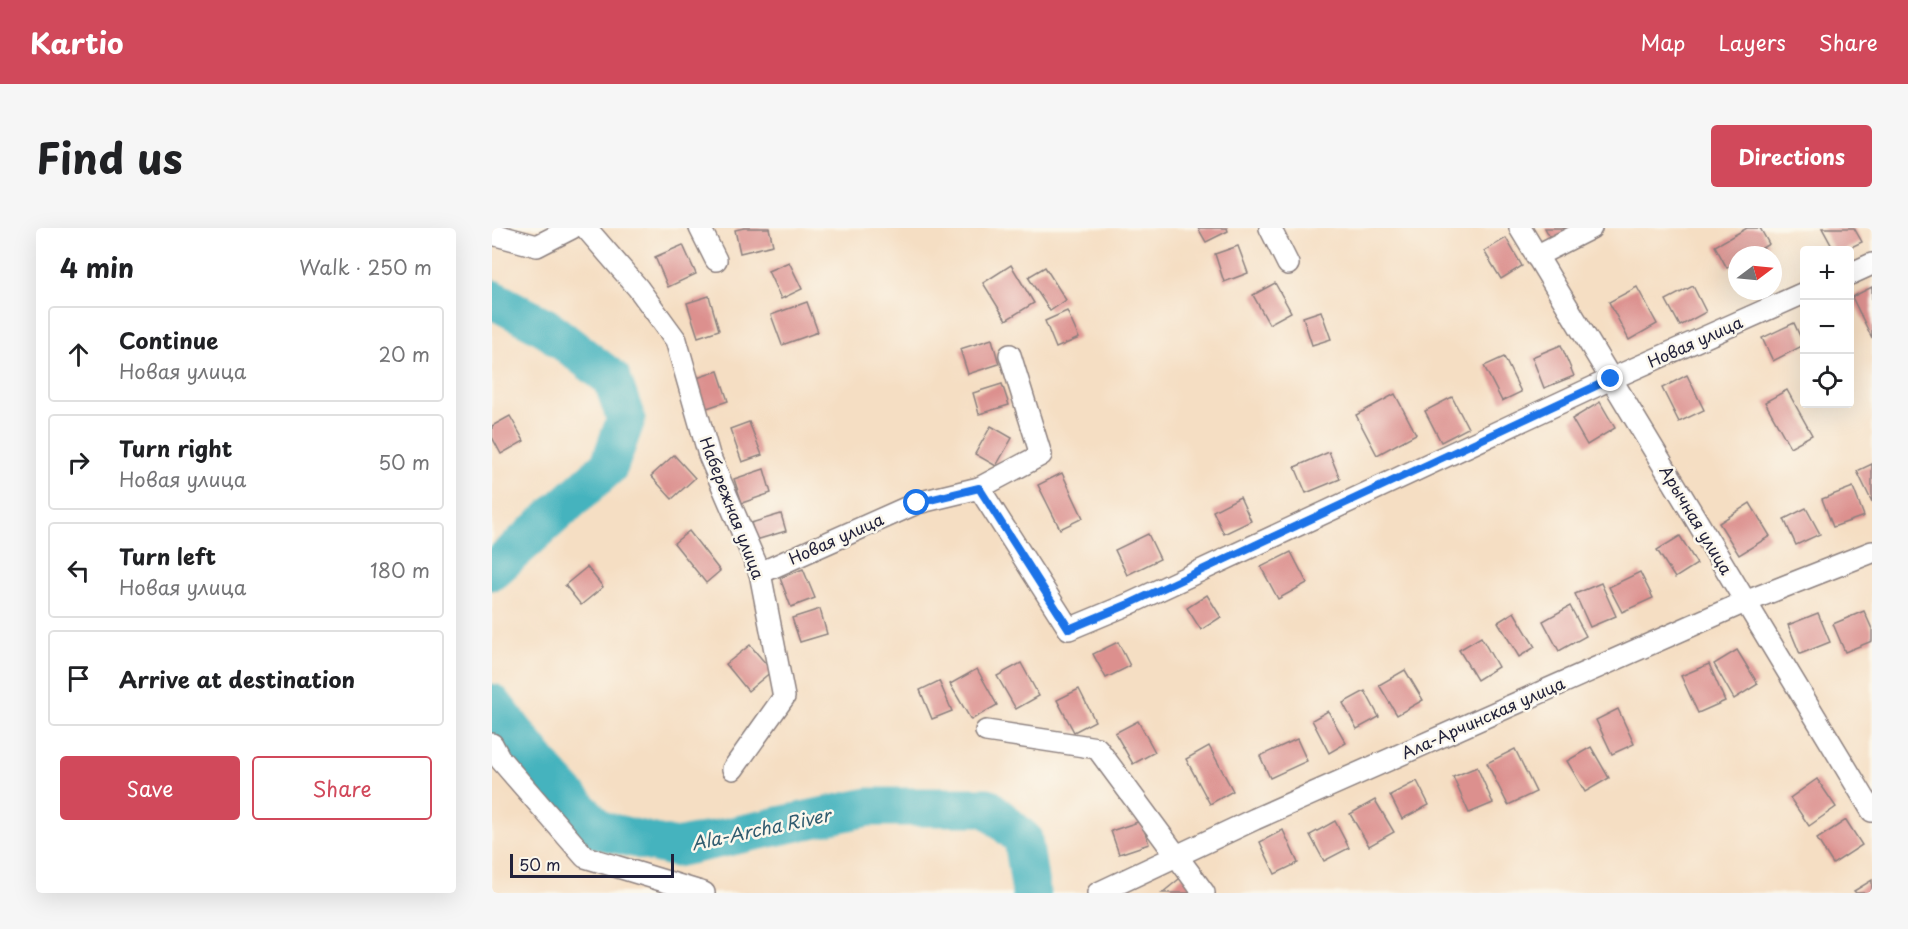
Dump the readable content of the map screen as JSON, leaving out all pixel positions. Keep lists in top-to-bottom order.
{
  "streets": {
    "street": [
      "Новая улица",
      "Набережная улица",
      "Арычная улица",
      "Ала-Арчинская улица"
    ]
  },
  "crossings": [
    ["Новая улица", "Набережная улица"],
    ["Новая улица", "Арычная улица"],
    ["Арычная улица", "Ала-Арчинская улица"]
  ],
  "water": ["Ala-Archa River"],
  "scale_bar": "50 m",
  "north": "right",
  "page": {
    "header": "Kartio",
    "nav": ["Map", "Layers", "Share"],
    "title": "Find us",
    "buttons": [
      "Directions",
      ["Save", "Share"]
    ],
    "heading": ["4 min", "Walk · 250 m"],
    "map_buttons": ["+", "−"],
    "list": [
      ["Continue", "Новая улица", "20 m"],
      ["Turn right", "Новая улица", "50 m"],
      ["Turn left", "Новая улица", "180 m"],
      "Arrive at destination"
    ],
    "scale": "50 m"
  }
}
